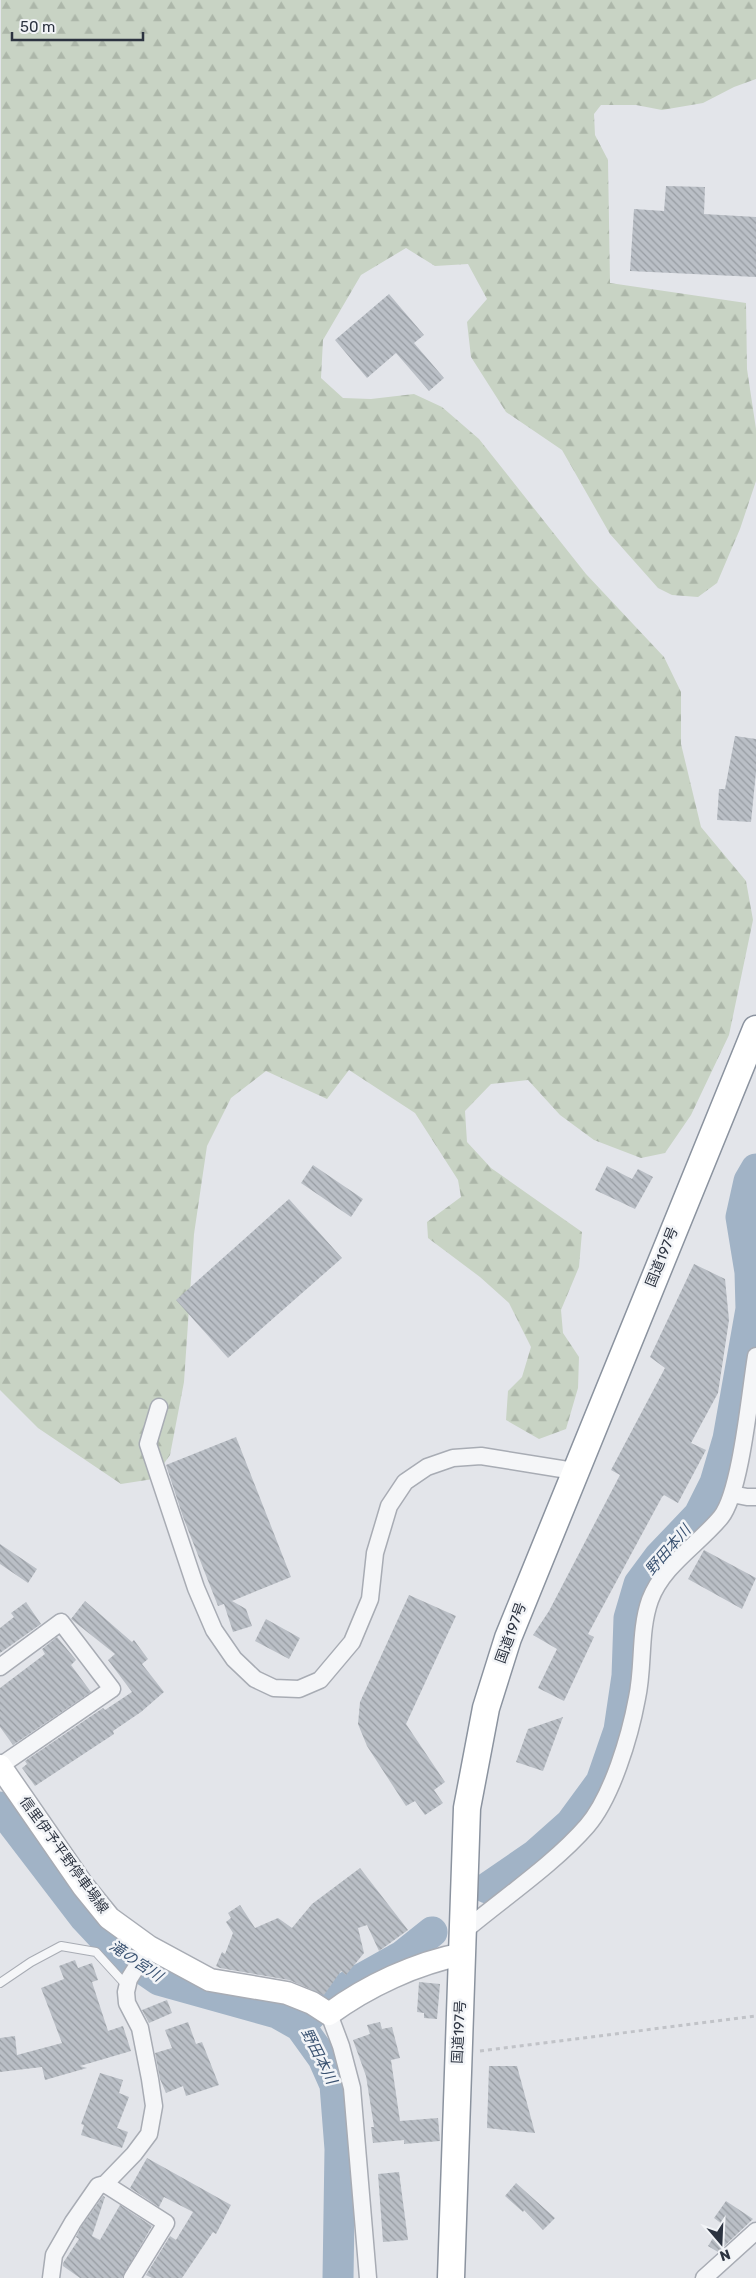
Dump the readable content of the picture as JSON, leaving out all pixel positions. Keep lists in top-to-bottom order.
{
  "streets": {
    "highway": ["国道197号"],
    "main road": ["信里伊予平野停車場線"]
  },
  "water": ["野田本川", "滝の宮川"],
  "scale_bar": "50 m",
  "north": "bottom"
}
